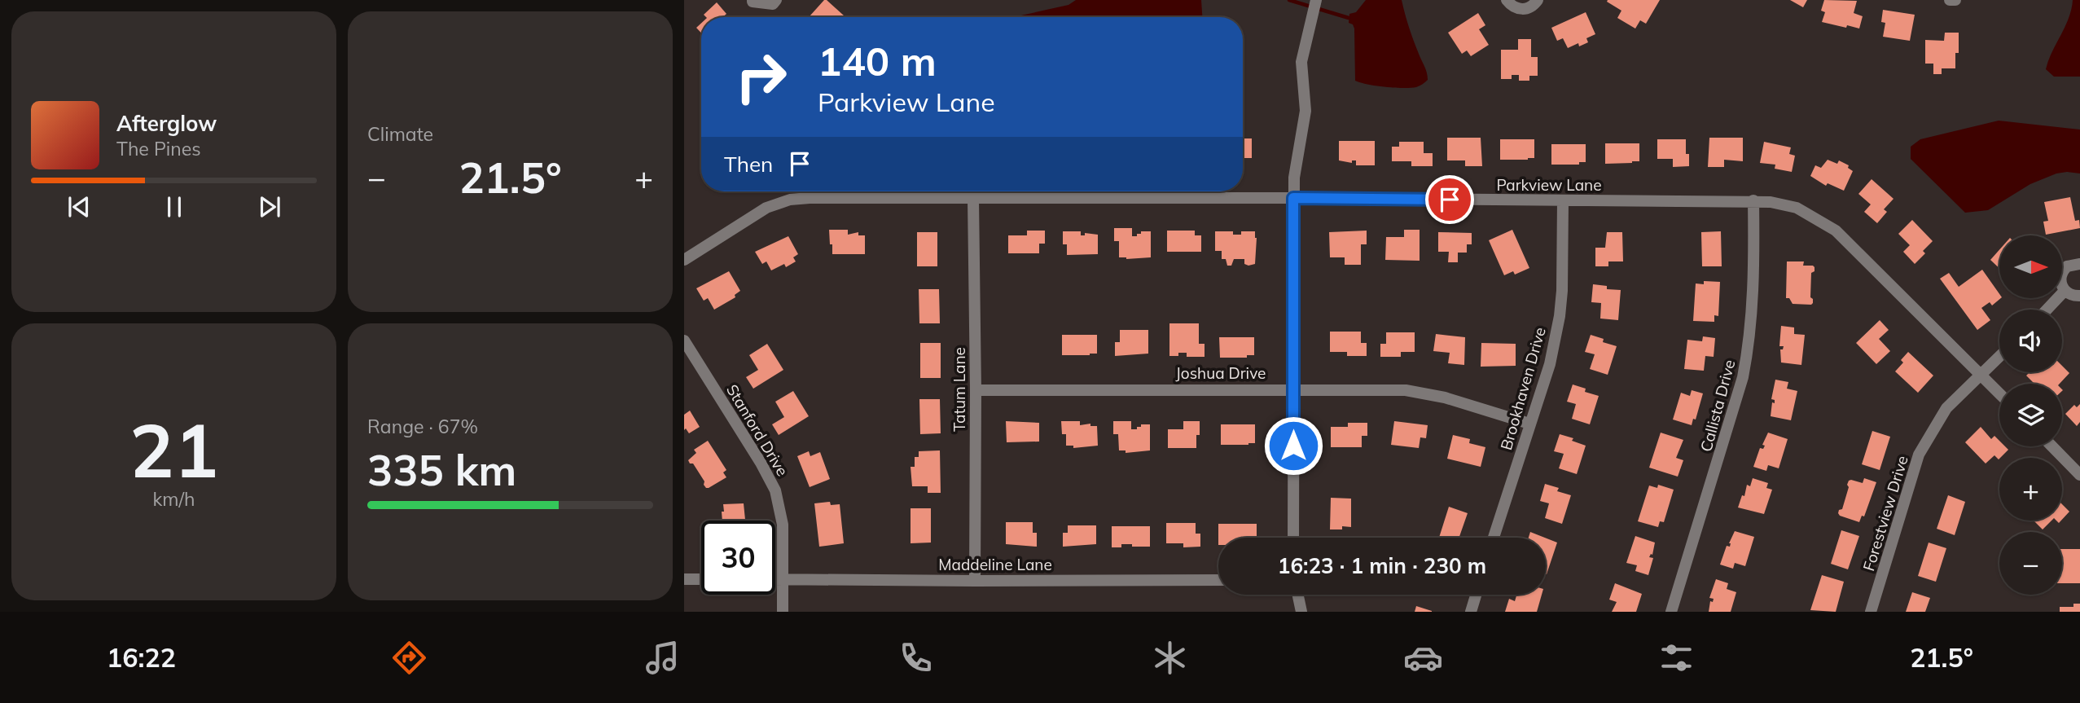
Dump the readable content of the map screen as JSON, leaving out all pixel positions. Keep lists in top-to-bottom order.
{
  "streets": {
    "street": [
      "Parkview Lane",
      "Joshua Drive",
      "Brookhaven Drive",
      "Tatum Lane",
      "Callista Drive",
      "Stanford Drive",
      "Forestview Drive",
      "Maddeline Lane"
    ]
  },
  "crossings": [
    ["Parkview Lane", "Brookhaven Drive"],
    ["Parkview Lane", "Tatum Lane"],
    ["Parkview Lane", "Callista Drive"],
    ["Parkview Lane", "Forestview Drive"],
    ["Joshua Drive", "Brookhaven Drive"],
    ["Joshua Drive", "Tatum Lane"],
    ["Tatum Lane", "Maddeline Lane"],
    ["Stanford Drive", "Maddeline Lane"]
  ],
  "north": "right",
  "page": {
    "tile": [
      "Climate",
      ["21", "km/h"],
      ["Range · 67%", "335 km"]
    ],
    "turn": ["140 m", "Parkview Lane"],
    "song": ["Afterglow", "The Pines"],
    "then": "Then",
    "heat": ["−", "21.5°", "+"],
    "map_buttons": ["+", "−"],
    "limit": "30",
    "trip": "16:23 · 1 min · 230 m",
    "tabs": ["16:22", "21.5°"]
  }
}
